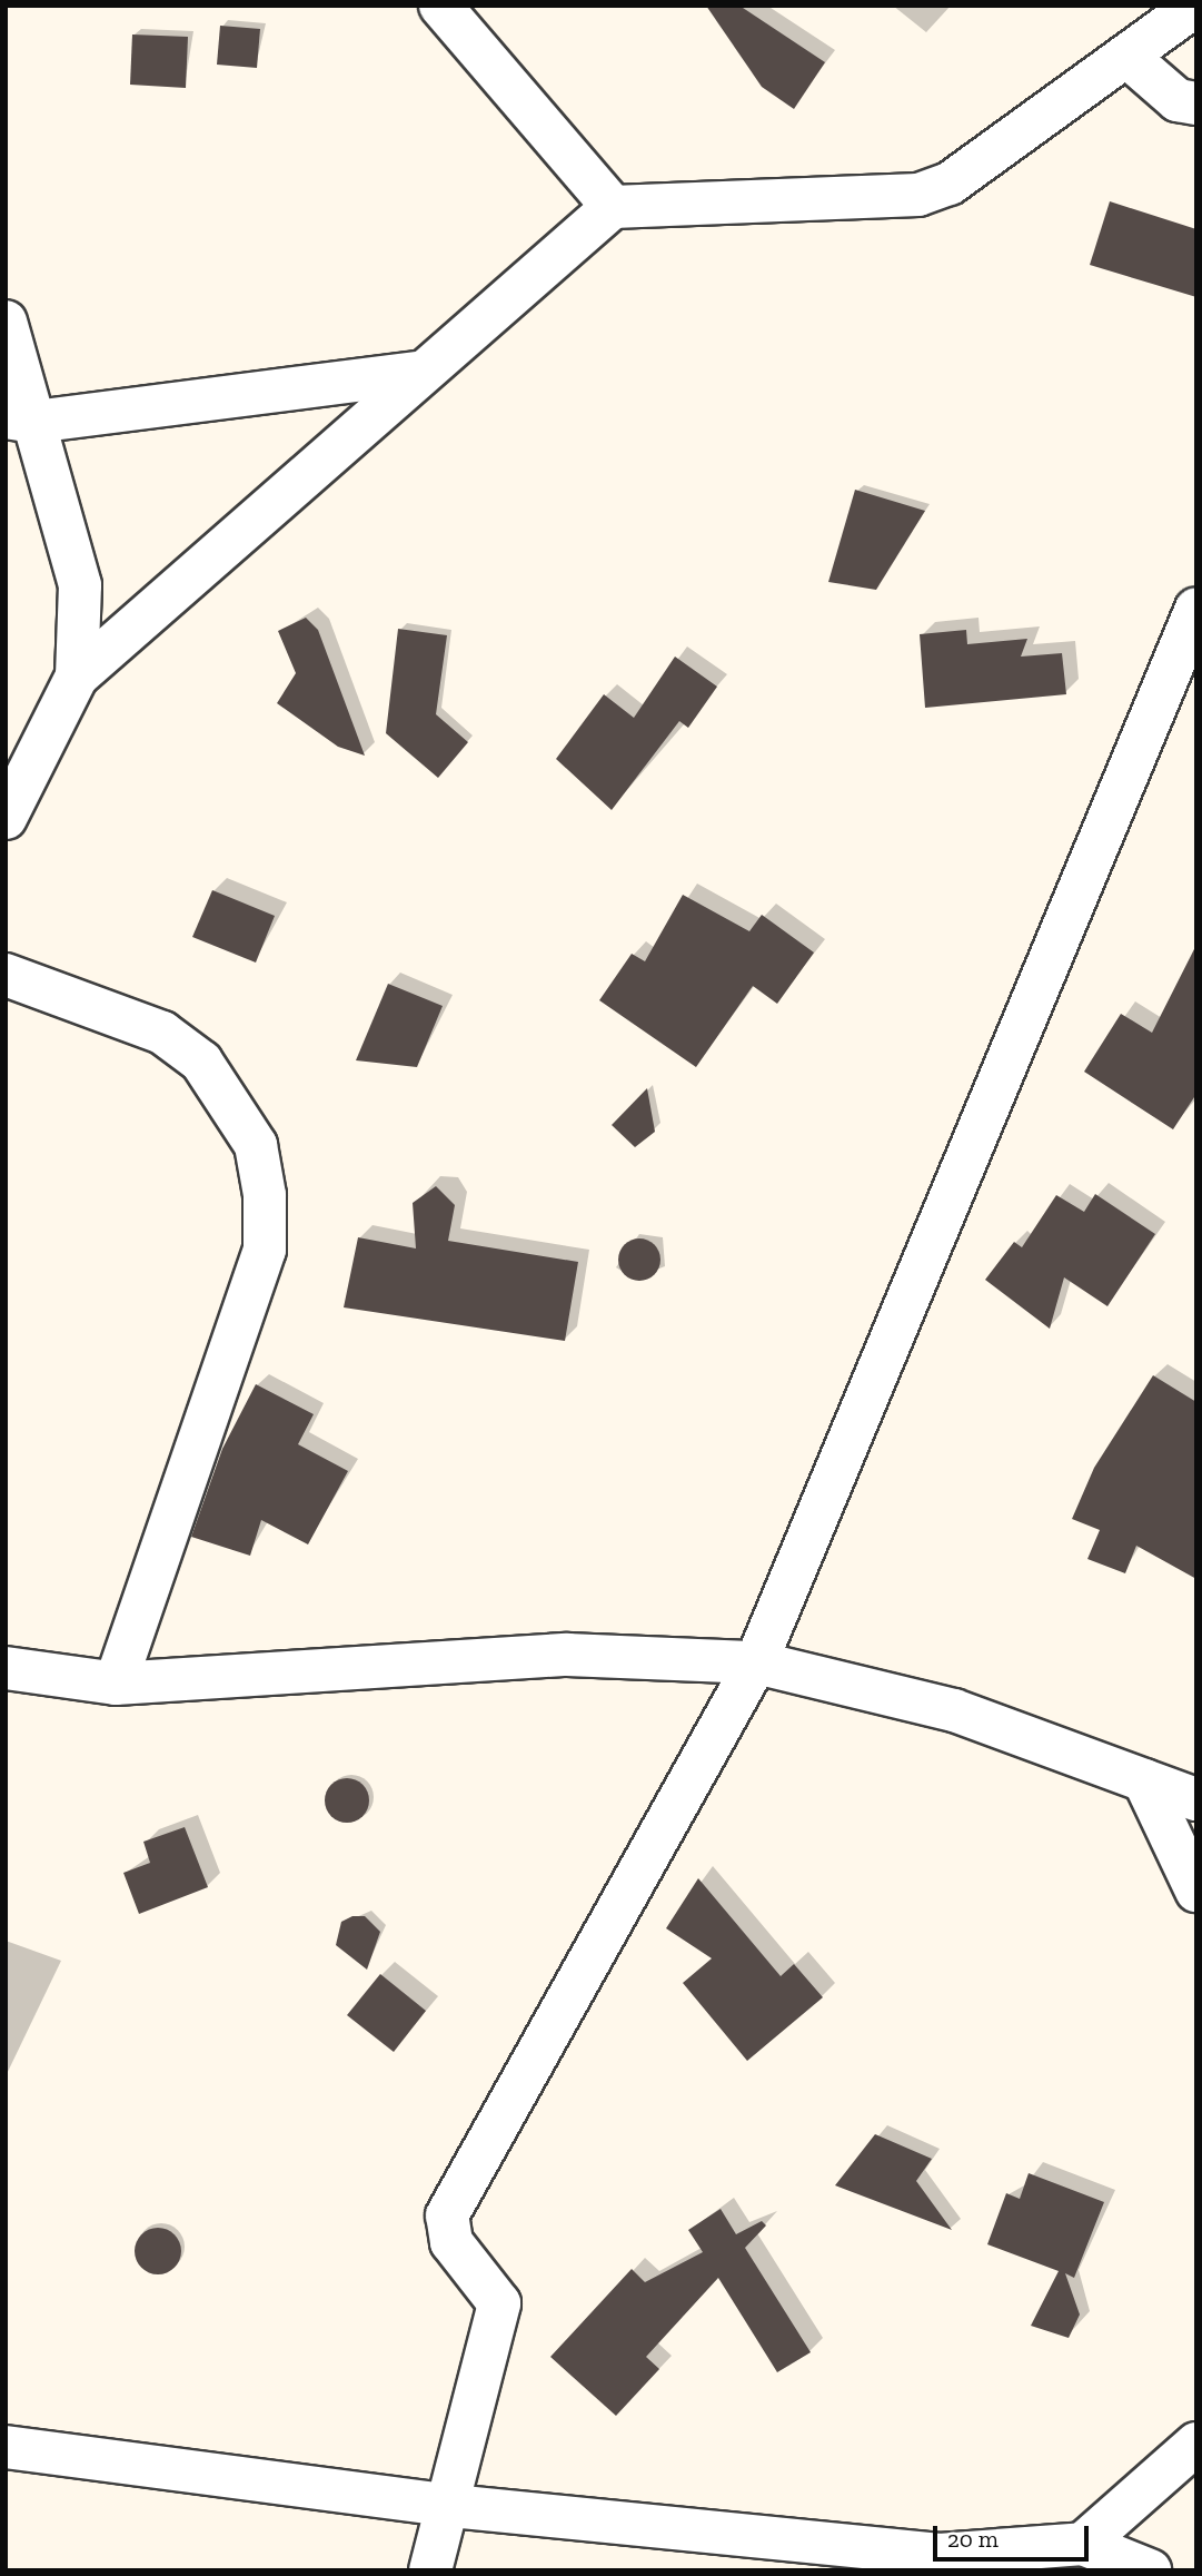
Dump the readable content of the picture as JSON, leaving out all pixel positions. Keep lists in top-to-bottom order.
{
  "scale_bar": "20 m"
}
